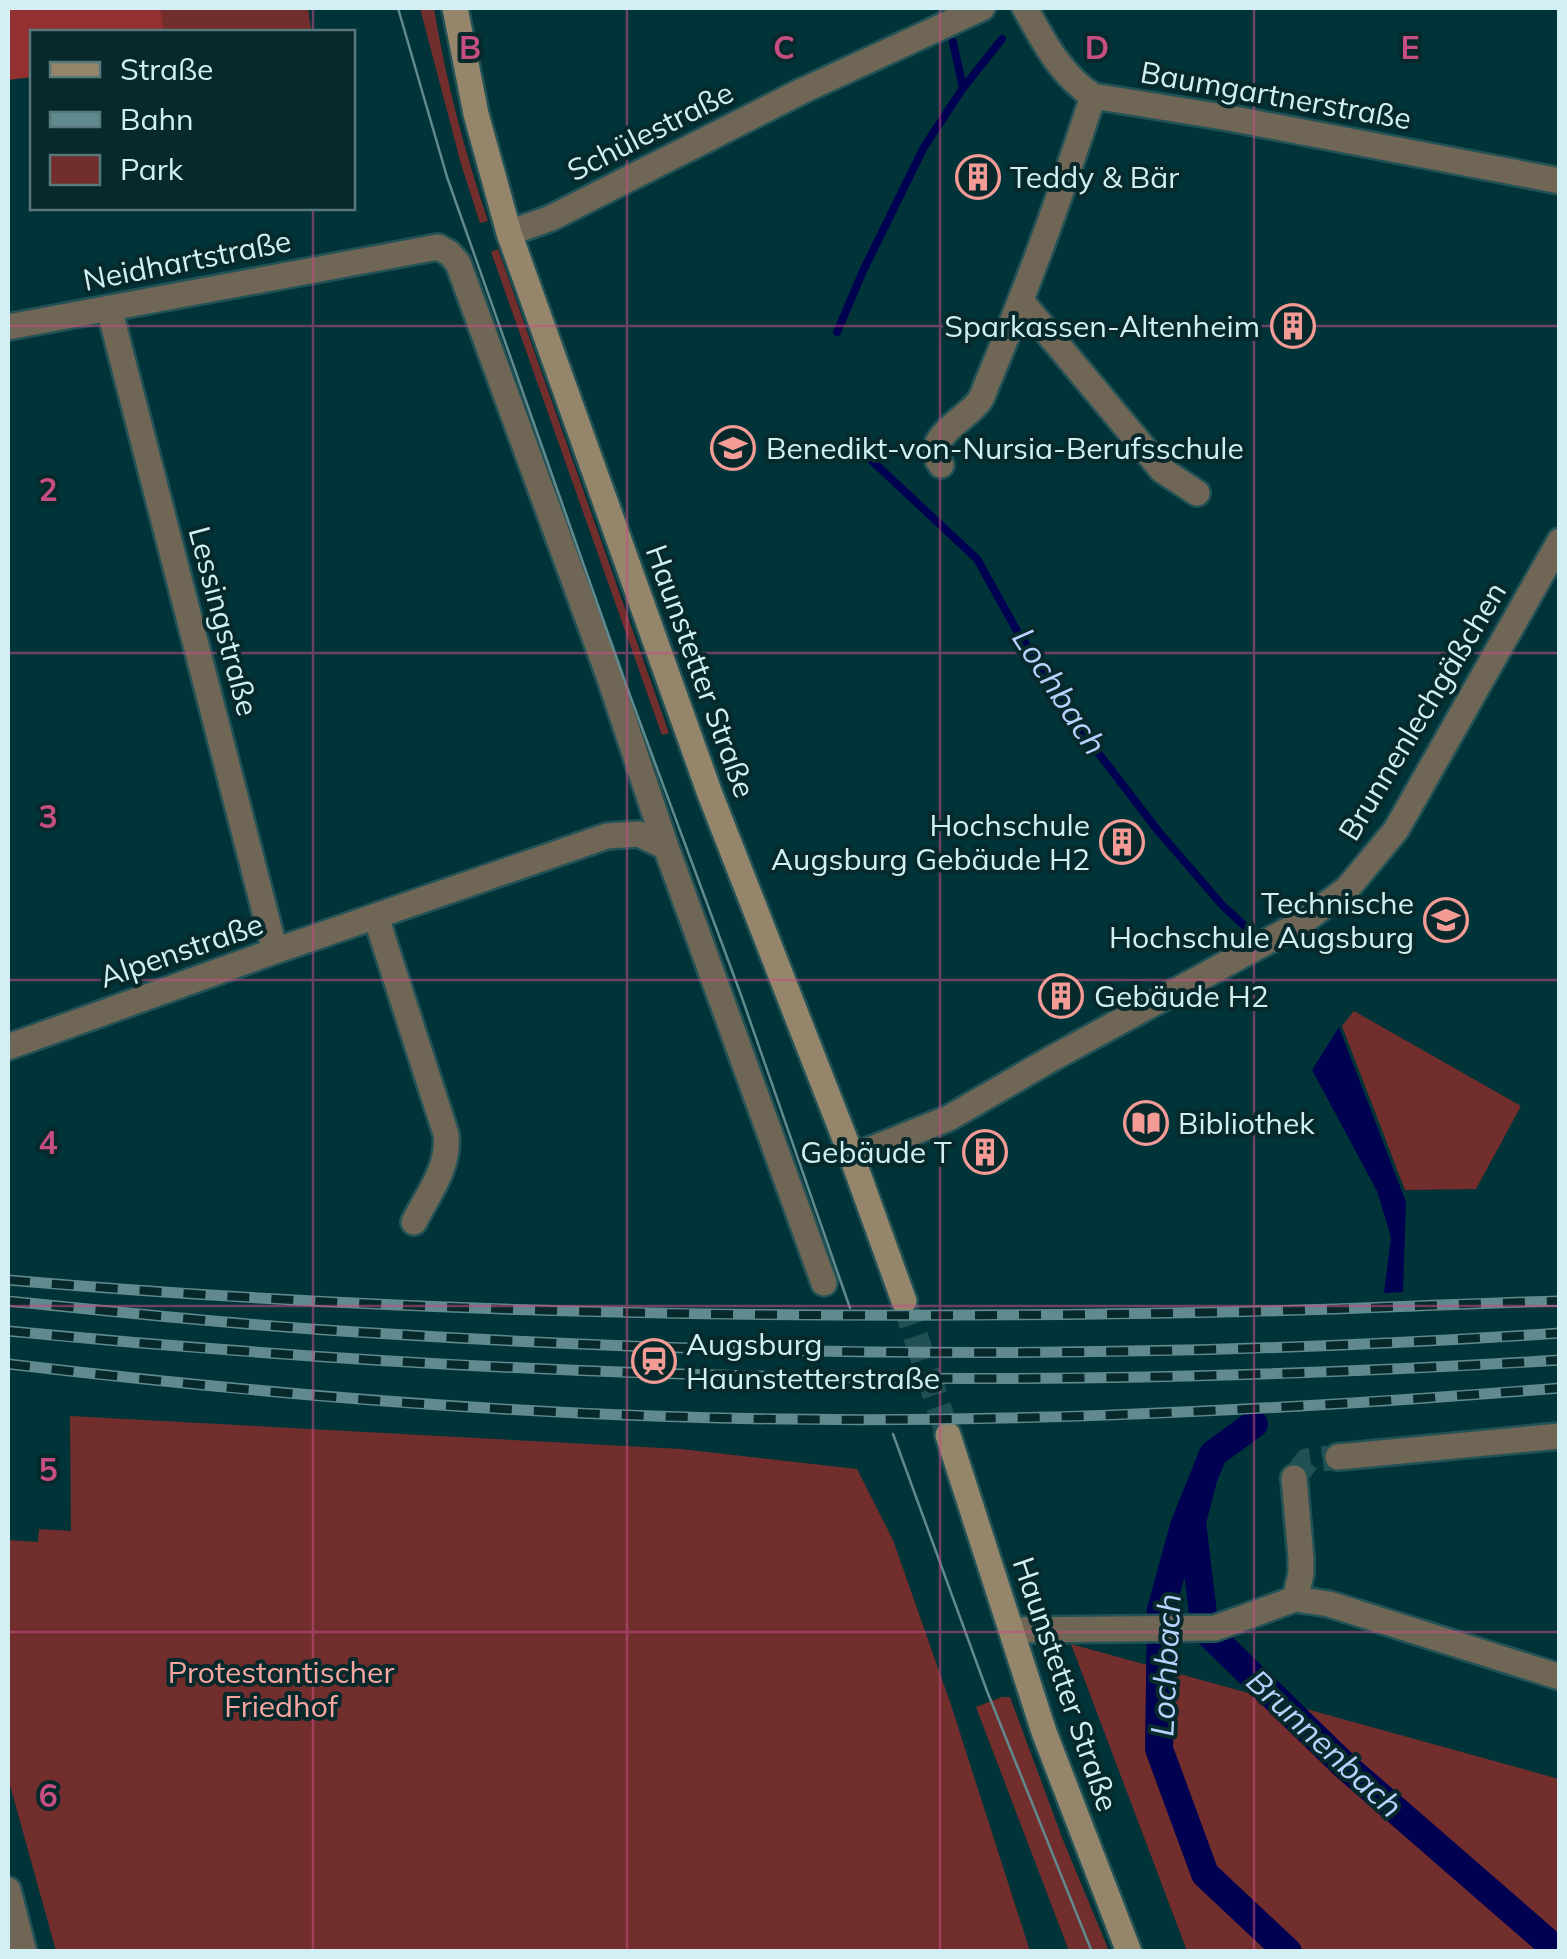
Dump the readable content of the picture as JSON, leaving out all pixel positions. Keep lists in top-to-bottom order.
{
  "streets": {
    "main road": ["Haunstetter Straße"],
    "street": [
      "Baumgartnerstraße",
      "Schülestraße",
      "Neidhartstraße",
      "Lessingstraße",
      "Brunnenlechgäßchen",
      "Alpenstraße"
    ]
  },
  "crossings": [
    ["Schülestraße", "Haunstetter Straße"],
    ["Neidhartstraße", "Lessingstraße"],
    ["Neidhartstraße", "Alpenstraße"],
    ["Lessingstraße", "Alpenstraße"],
    ["Haunstetter Straße", "Brunnenlechgäßchen"]
  ],
  "water": ["Lochbach", "Brunnenbach"],
  "parks": ["Protestantischer Friedhof"],
  "places": {
    "building": [
      "Teddy & Bär",
      "Sparkassen-Altenheim",
      "Hochschule Augsburg Gebäude H2",
      "Gebäude H2",
      "Gebäude T"
    ],
    "school or university": ["Benedikt-von-Nursia-Berufsschule", "Technische Hochschule Augsburg"],
    "library": ["Bibliothek"],
    "station": ["Augsburg Haunstetterstraße"]
  },
  "legend": ["Straße", "Bahn", "Park"],
  "grid": {
    "columns": [
      "B",
      "C",
      "D",
      "E"
    ],
    "rows": [
      "2",
      "3",
      "4",
      "5",
      "6"
    ]
  }
}
